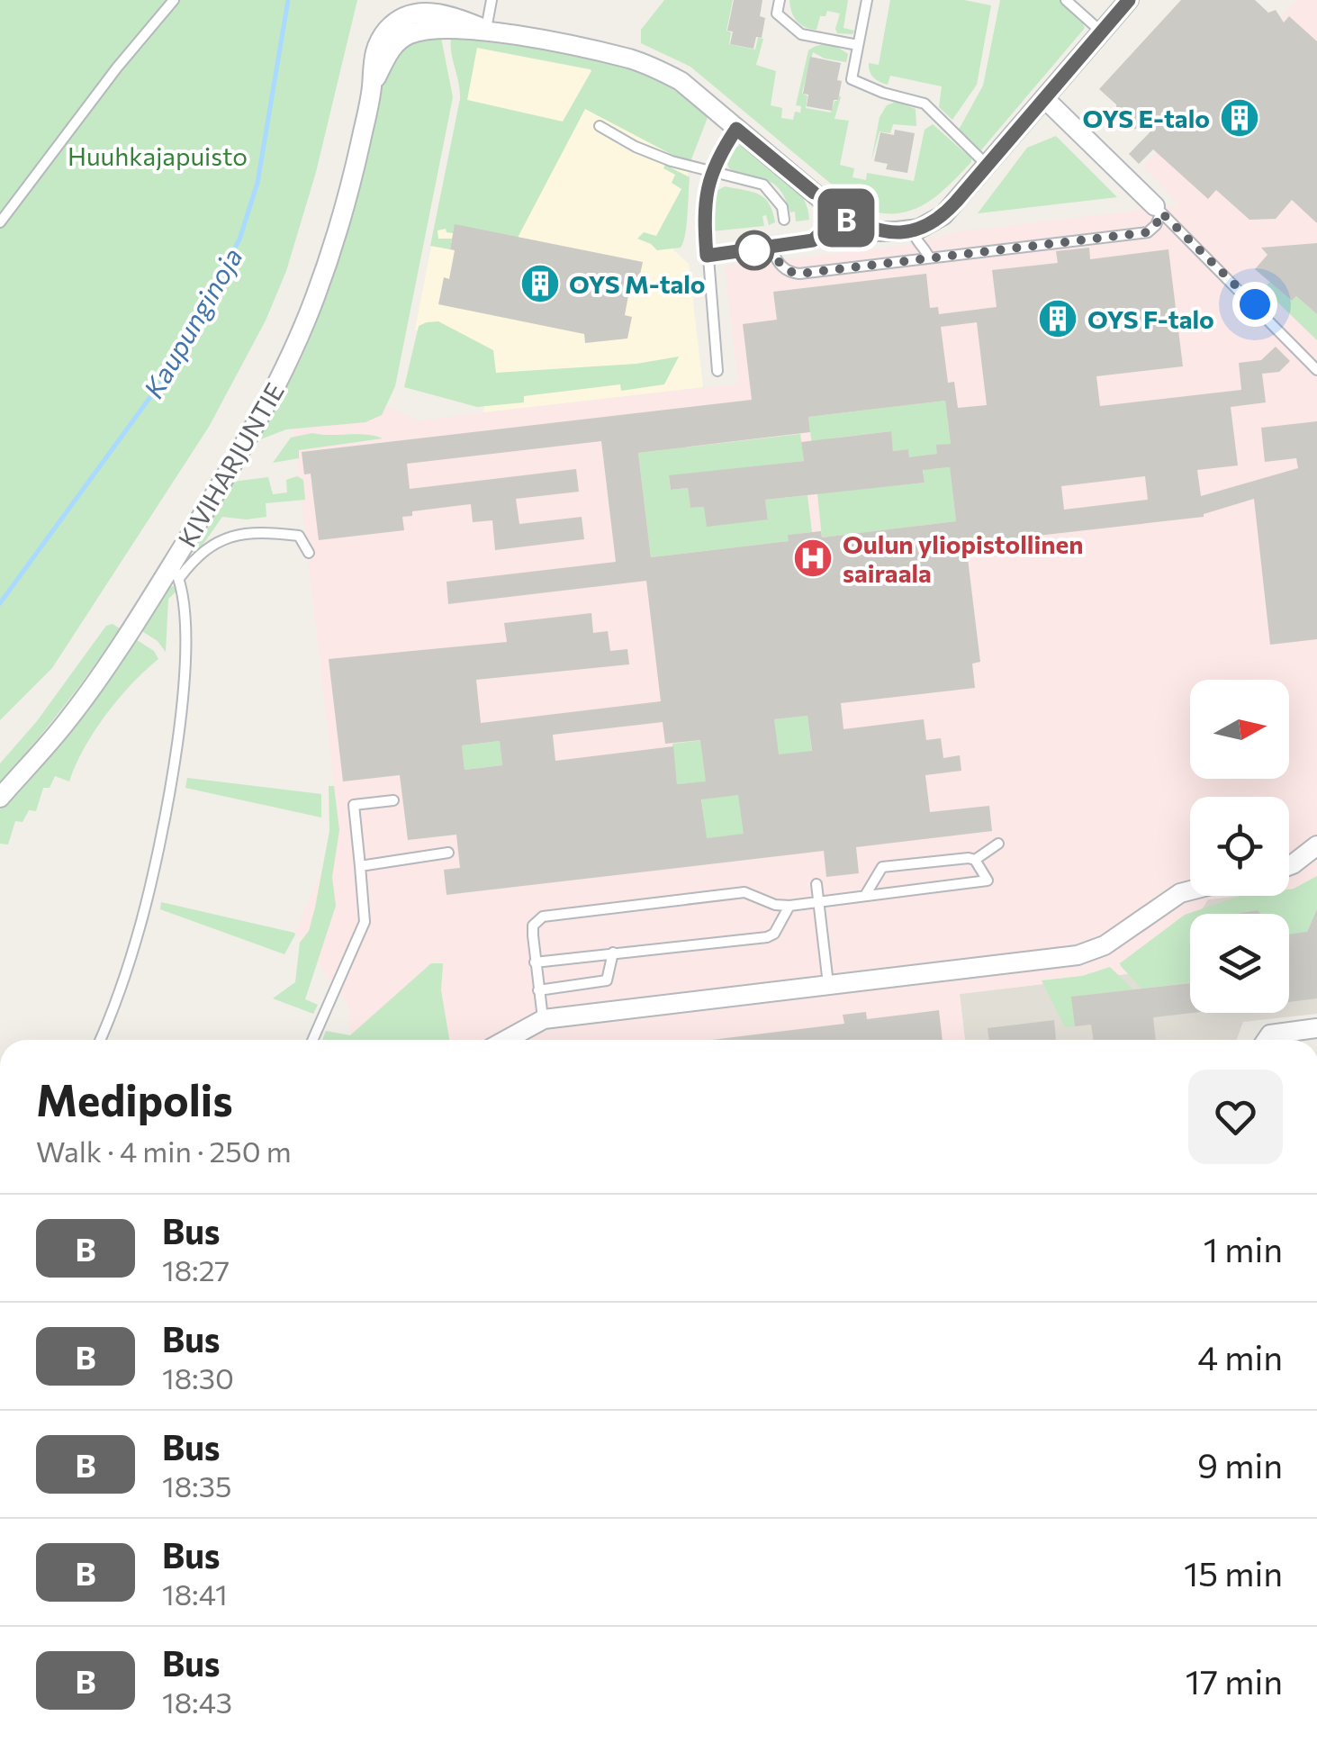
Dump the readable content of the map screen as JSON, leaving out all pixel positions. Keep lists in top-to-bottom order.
{
  "streets": {
    "street": ["KIVIHARJUNTIE"]
  },
  "water": ["Kaupunginoja"],
  "parks": ["Huuhkajapuisto"],
  "places": {
    "building": ["OYS E-talo", "OYS M-talo", "OYS F-talo"],
    "hospital": ["Oulun yliopistollinen sairaala"]
  },
  "lines": ["bus line B"],
  "north": "right",
  "page": {
    "on_map": "B",
    "heading": ["Medipolis", "Walk · 4 min · 250 m"],
    "list": [
      {
        "mark": "B",
        "name": "Bus",
        "note": "18:27",
        "value": "1 min"
      },
      {
        "mark": "B",
        "name": "Bus",
        "note": "18:30",
        "value": "4 min"
      },
      {
        "mark": "B",
        "name": "Bus",
        "note": "18:35",
        "value": "9 min"
      },
      {
        "mark": "B",
        "name": "Bus",
        "note": "18:41",
        "value": "15 min"
      },
      {
        "mark": "B",
        "name": "Bus",
        "note": "18:43",
        "value": "17 min"
      }
    ]
  }
}
